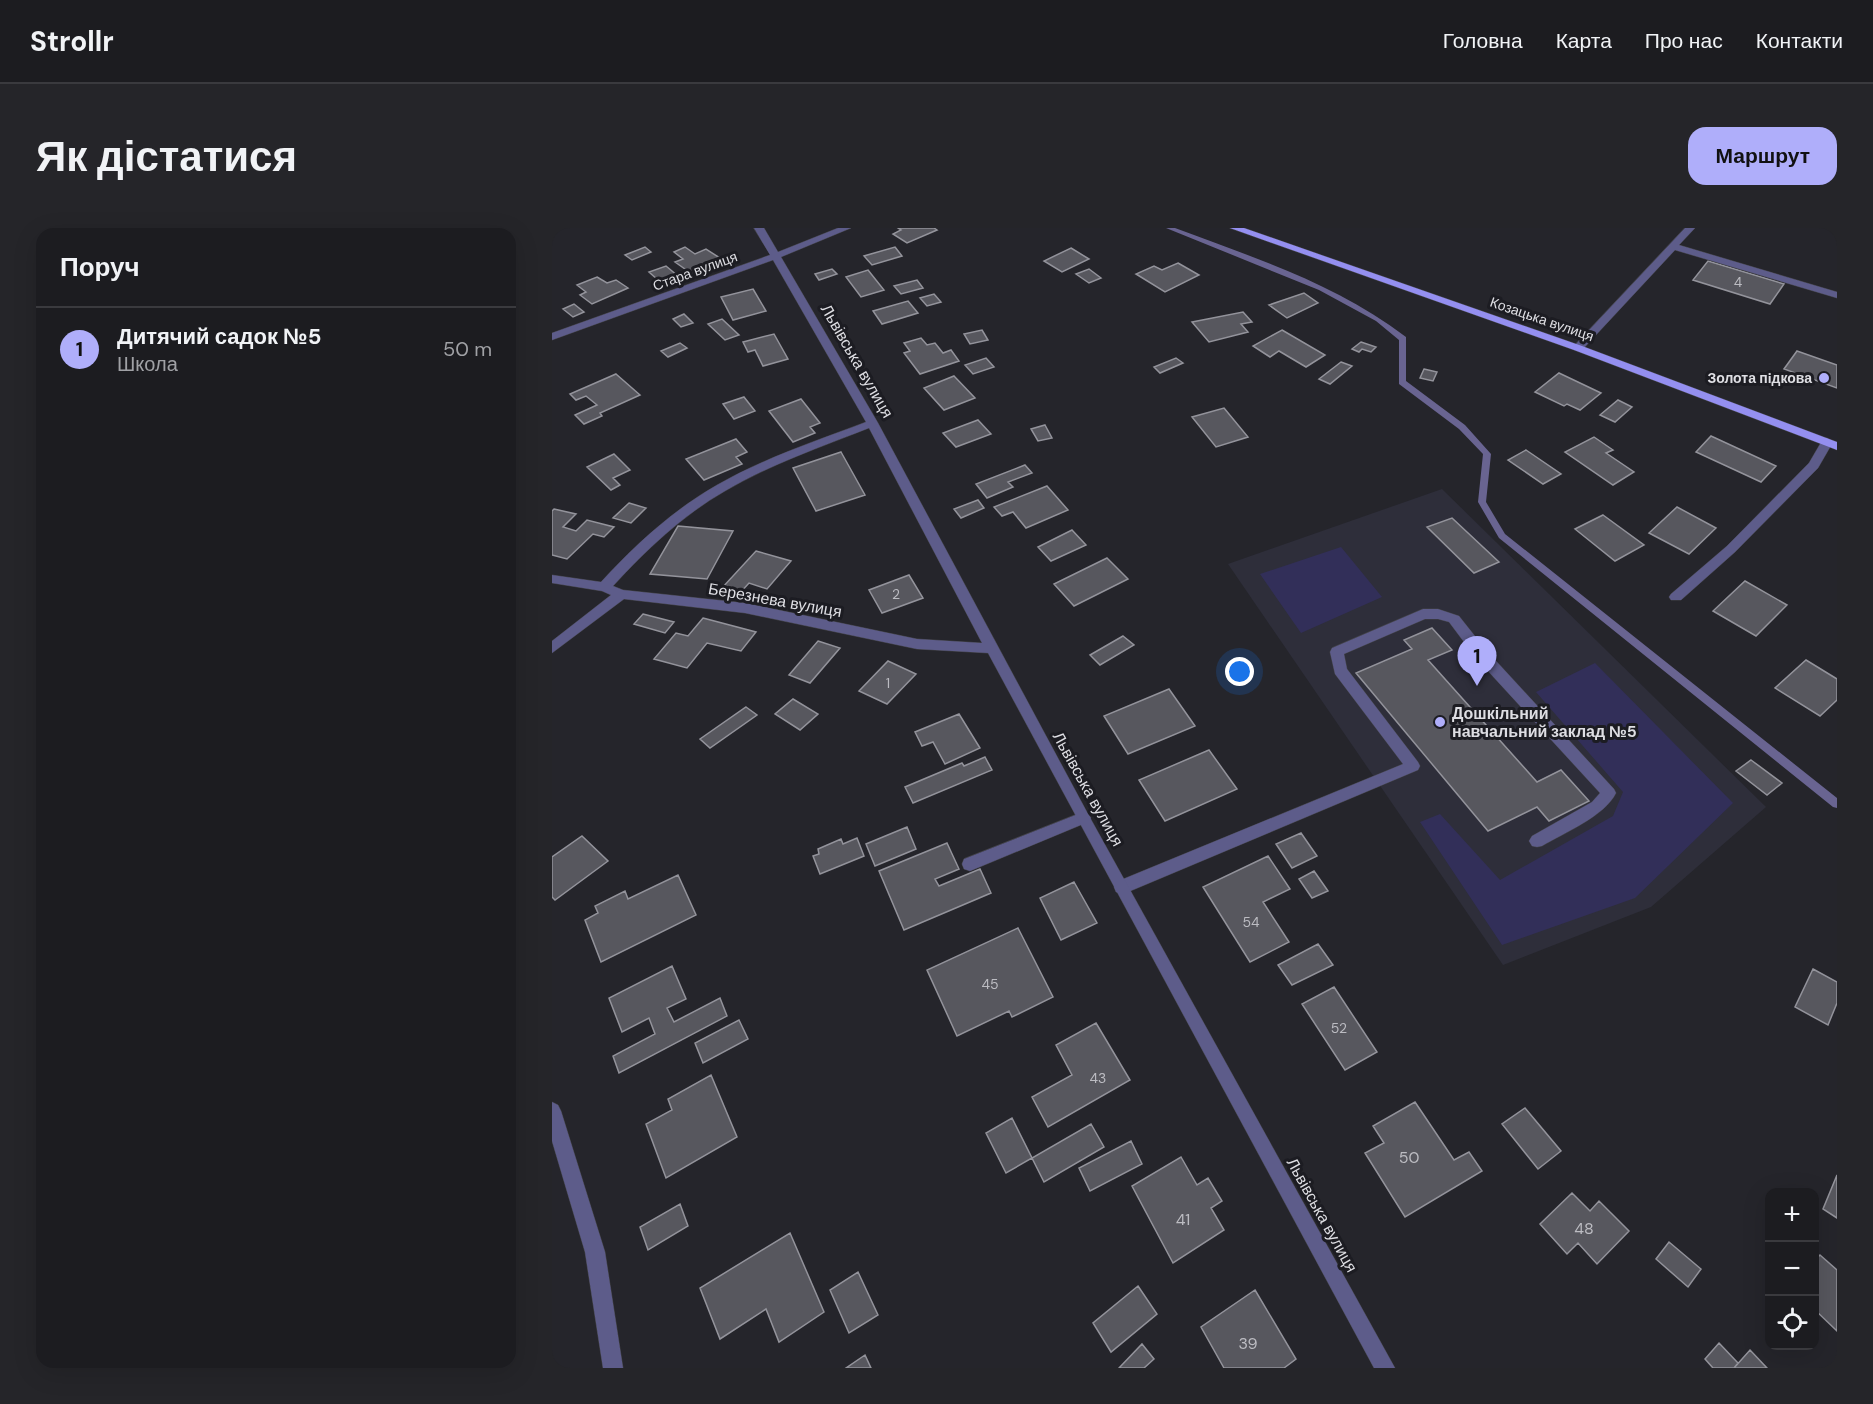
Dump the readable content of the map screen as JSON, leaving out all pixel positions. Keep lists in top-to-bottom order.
{
  "streets": {
    "main road": ["Козацька вулиця"],
    "street": ["Стара вулиця", "Львівська вулиця", "Березнева вулиця"]
  },
  "crossings": [
    ["Стара вулиця", "Львівська вулиця"],
    ["Львівська вулиця", "Березнева вулиця"]
  ],
  "places": ["Золота пiдкова", "Дошкільний навчальний заклад №5"],
  "house_numbers": [
    "4",
    "2",
    "1",
    "54",
    "45",
    "52",
    "43",
    "50",
    "41",
    "48",
    "39"
  ],
  "page": {
    "header": "Strollr",
    "nav": [
      "Головна",
      "Карта",
      "Про нас",
      "Контакти"
    ],
    "buttons": "Маршрут",
    "title": "Як дістатися",
    "heading": "Поруч",
    "list": [
      {
        "mark": "1",
        "name": "Дитячий садок №5",
        "note": "Школа",
        "value": "50 m"
      }
    ],
    "pins": "1",
    "map_buttons": ["+", "−"]
  }
}
